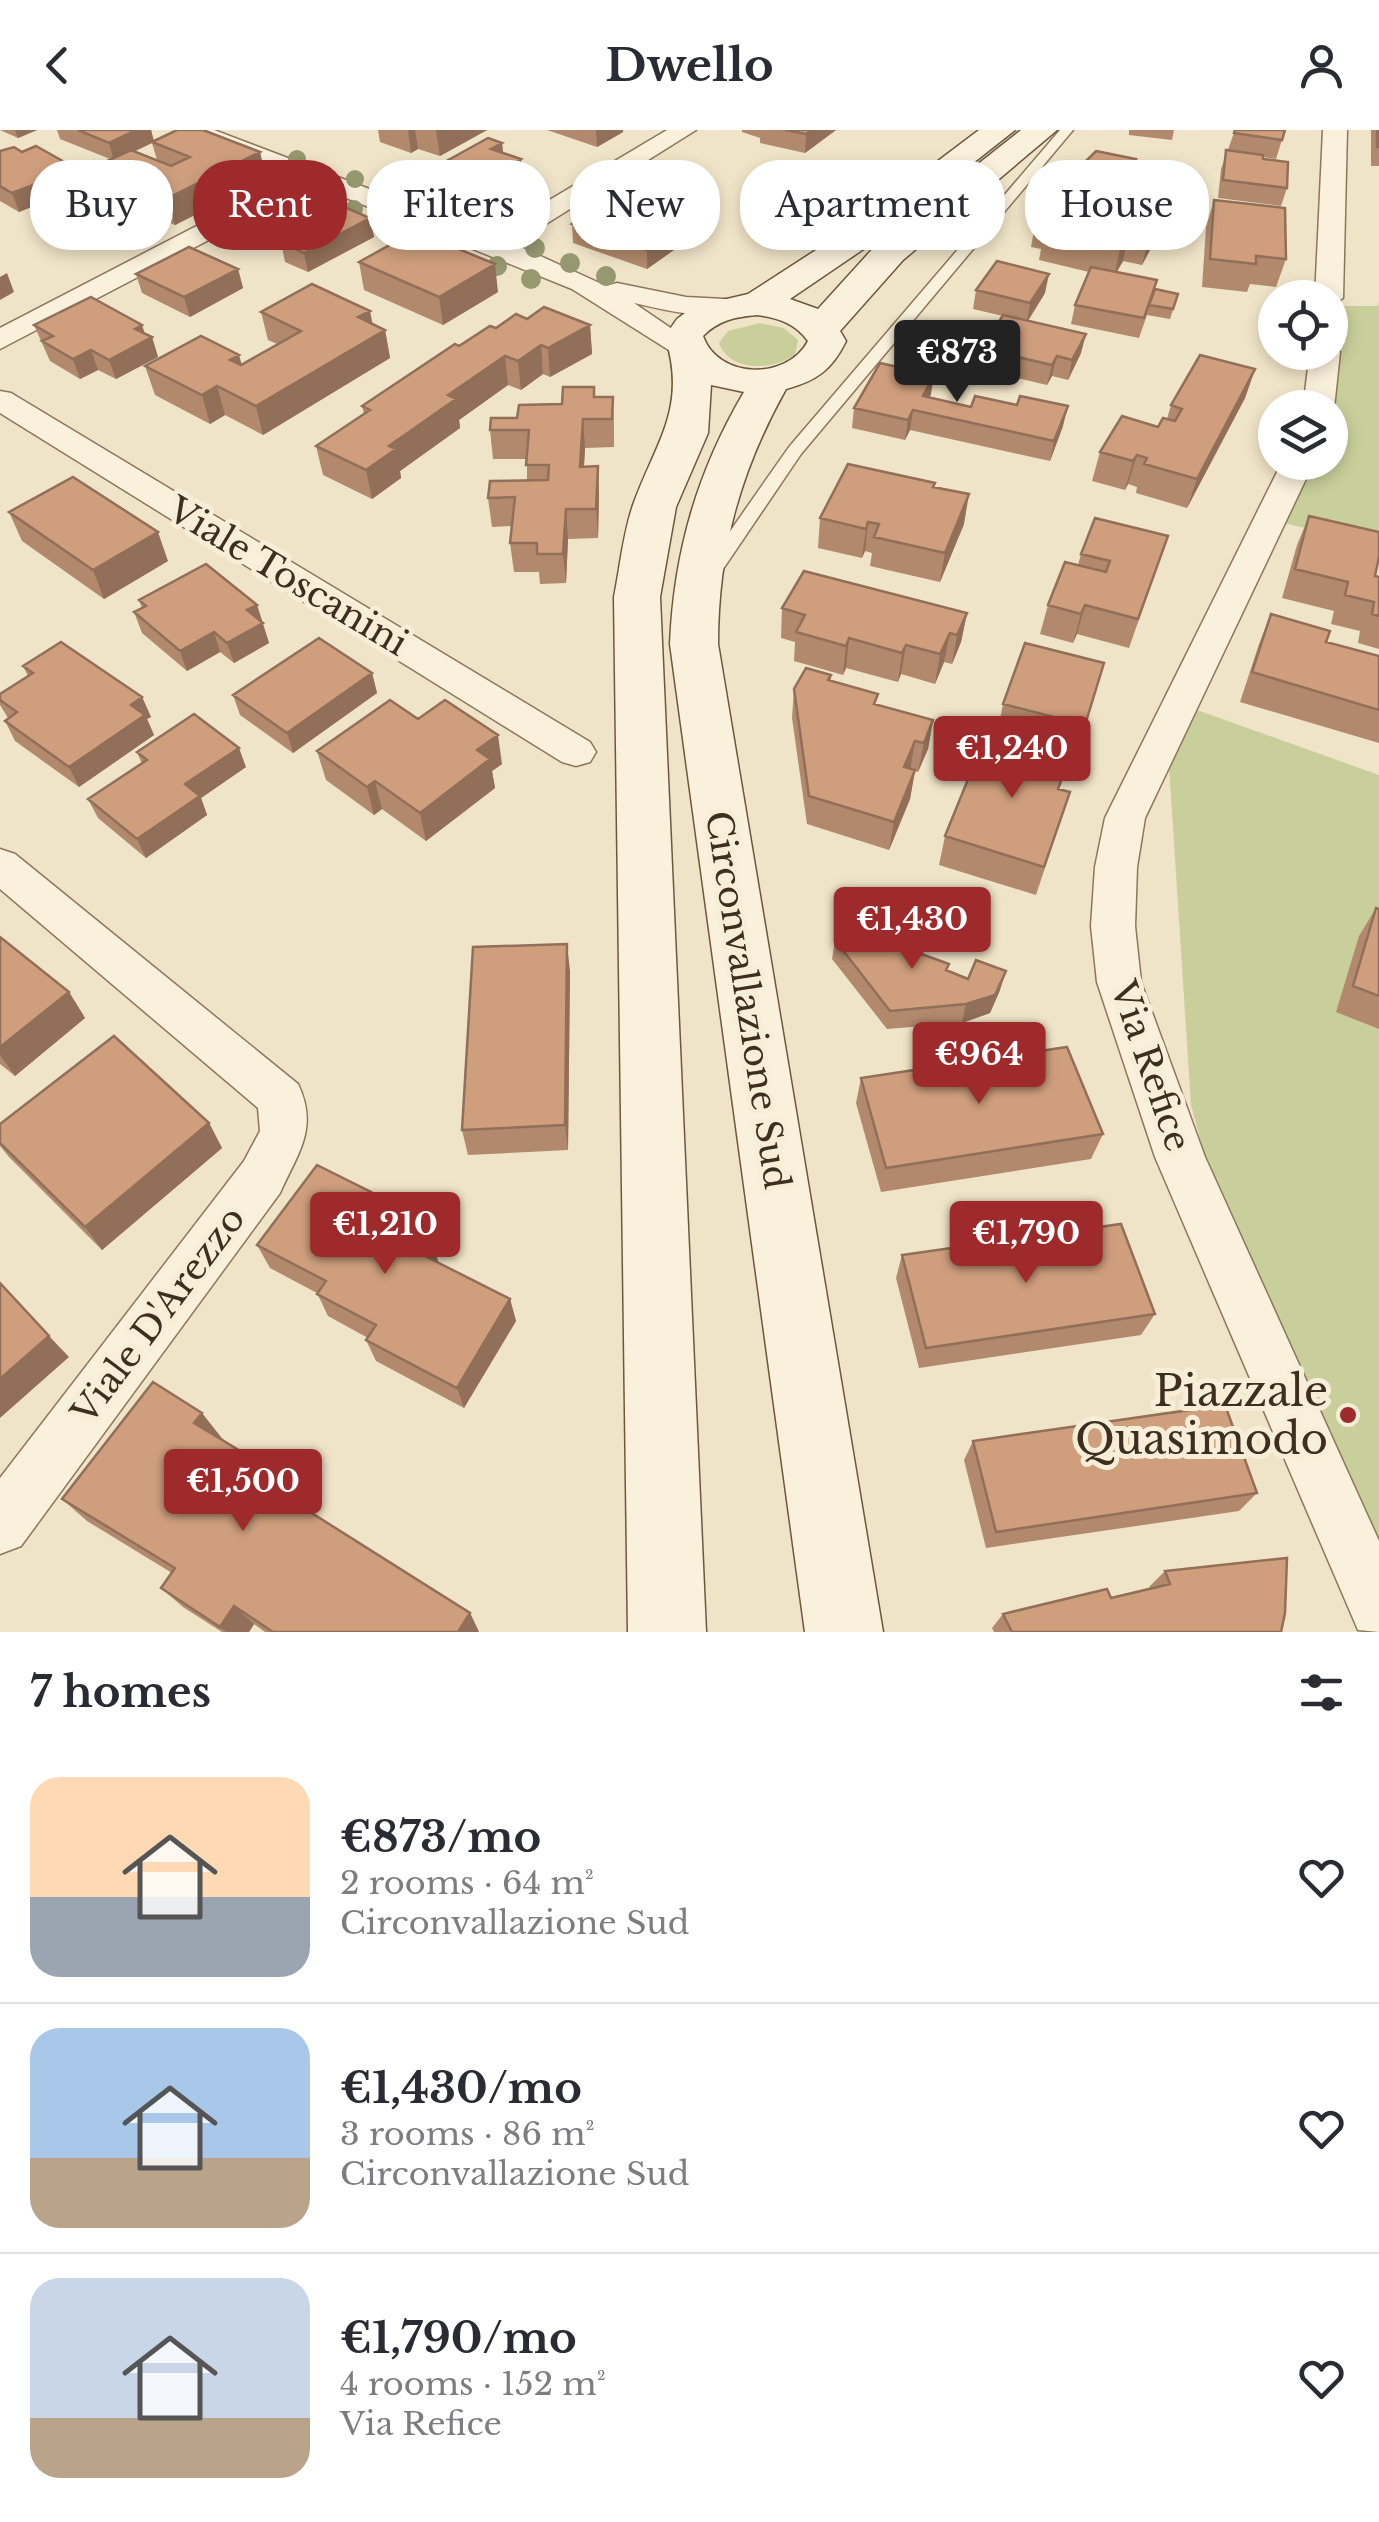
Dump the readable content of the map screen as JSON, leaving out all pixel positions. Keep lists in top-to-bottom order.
{
  "streets": {
    "main road": ["Circonvallazione Sud"],
    "street": ["Viale Toscanini", "Via Refice", "Viale D'Arezzo"]
  },
  "places": ["Piazzale Quasimodo"],
  "page": {
    "header": "Dwello",
    "chip": [
      "Buy",
      "Rent",
      "Filters",
      "New",
      "Apartment",
      "House"
    ],
    "price": [
      "€873",
      "€1,240",
      "€1,430",
      "€964",
      "€1,210",
      "€1,790",
      "€1,500"
    ],
    "heading": "7 homes",
    "list": [
      {
        "name": "€873/mo",
        "note": "2 rooms · 64 m² · Circonvallazione Sud"
      },
      {
        "name": "€1,430/mo",
        "note": "3 rooms · 86 m² · Circonvallazione Sud"
      },
      {
        "name": "€1,790/mo",
        "note": "4 rooms · 152 m² · Via Refice"
      }
    ]
  }
}
